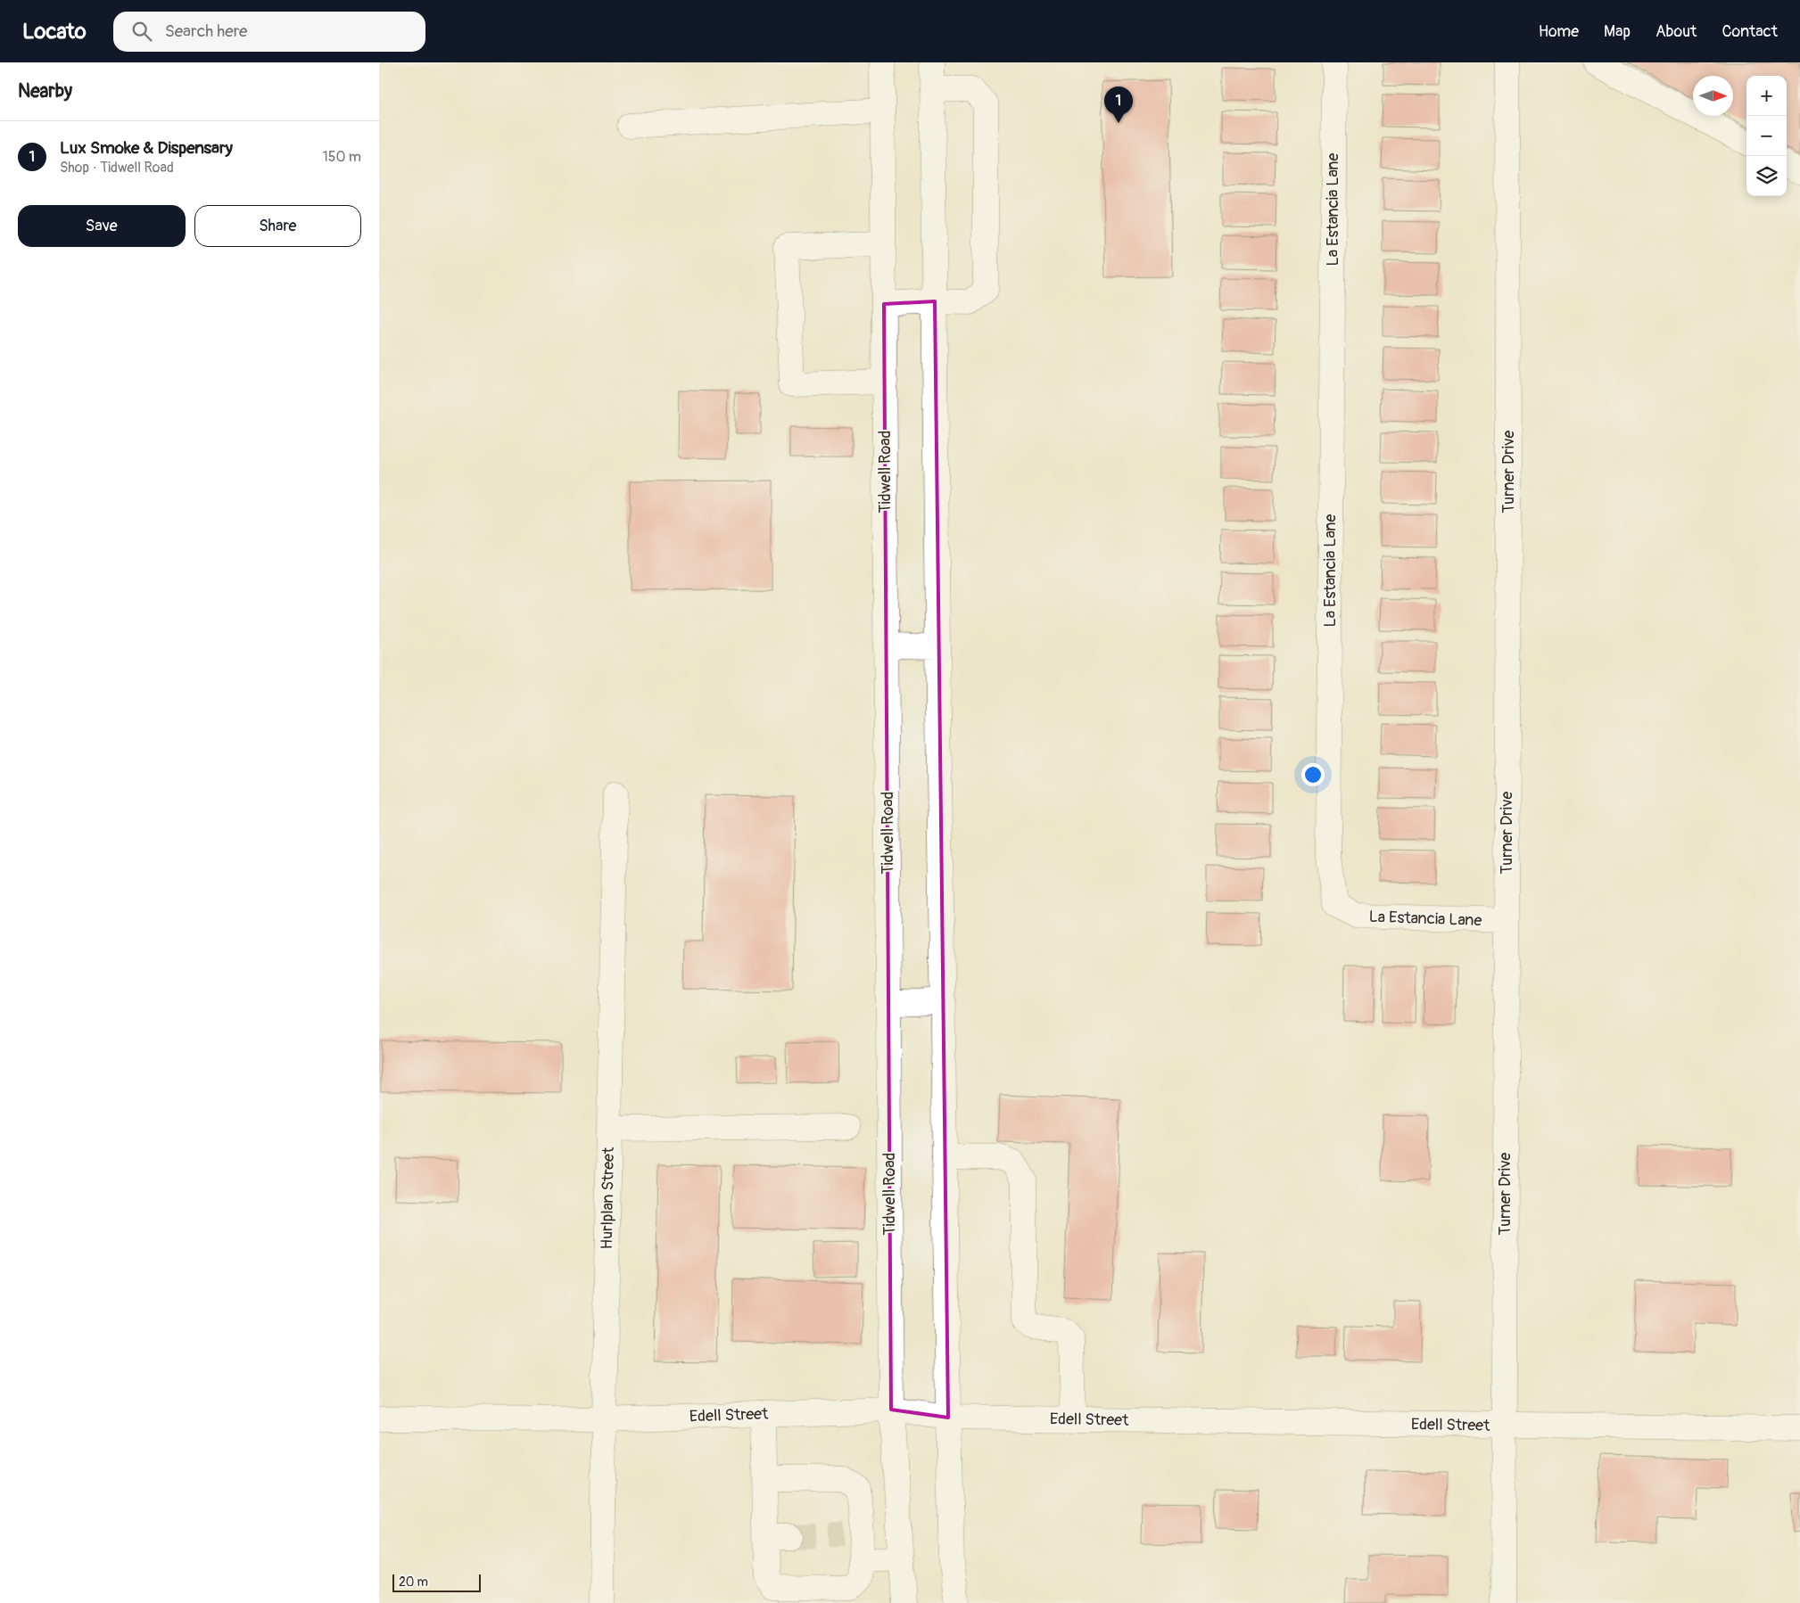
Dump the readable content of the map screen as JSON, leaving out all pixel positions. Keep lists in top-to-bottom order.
{
  "streets": {
    "street": [
      "La Estancia Lane",
      "Tidwell Road",
      "Turner Drive",
      "Hurlplan Street",
      "Edell Street"
    ]
  },
  "crossings": [
    ["La Estancia Lane", "Turner Drive"],
    ["Tidwell Road", "Edell Street"],
    ["Turner Drive", "Edell Street"],
    ["Hurlplan Street", "Edell Street"]
  ],
  "scale_bar": "20 m",
  "north": "right",
  "page": {
    "header": "Locato",
    "search": "Search here",
    "nav": [
      "Home",
      "Map",
      "About",
      "Contact"
    ],
    "heading": "Nearby",
    "map_buttons": ["+", "−"],
    "pins": "1",
    "list": [
      {
        "mark": "1",
        "name": "Lux Smoke & Dispensary",
        "note": "Shop · Tidwell Road",
        "value": "150 m"
      }
    ],
    "buttons": ["Save", "Share"],
    "scale": "20 m"
  }
}
